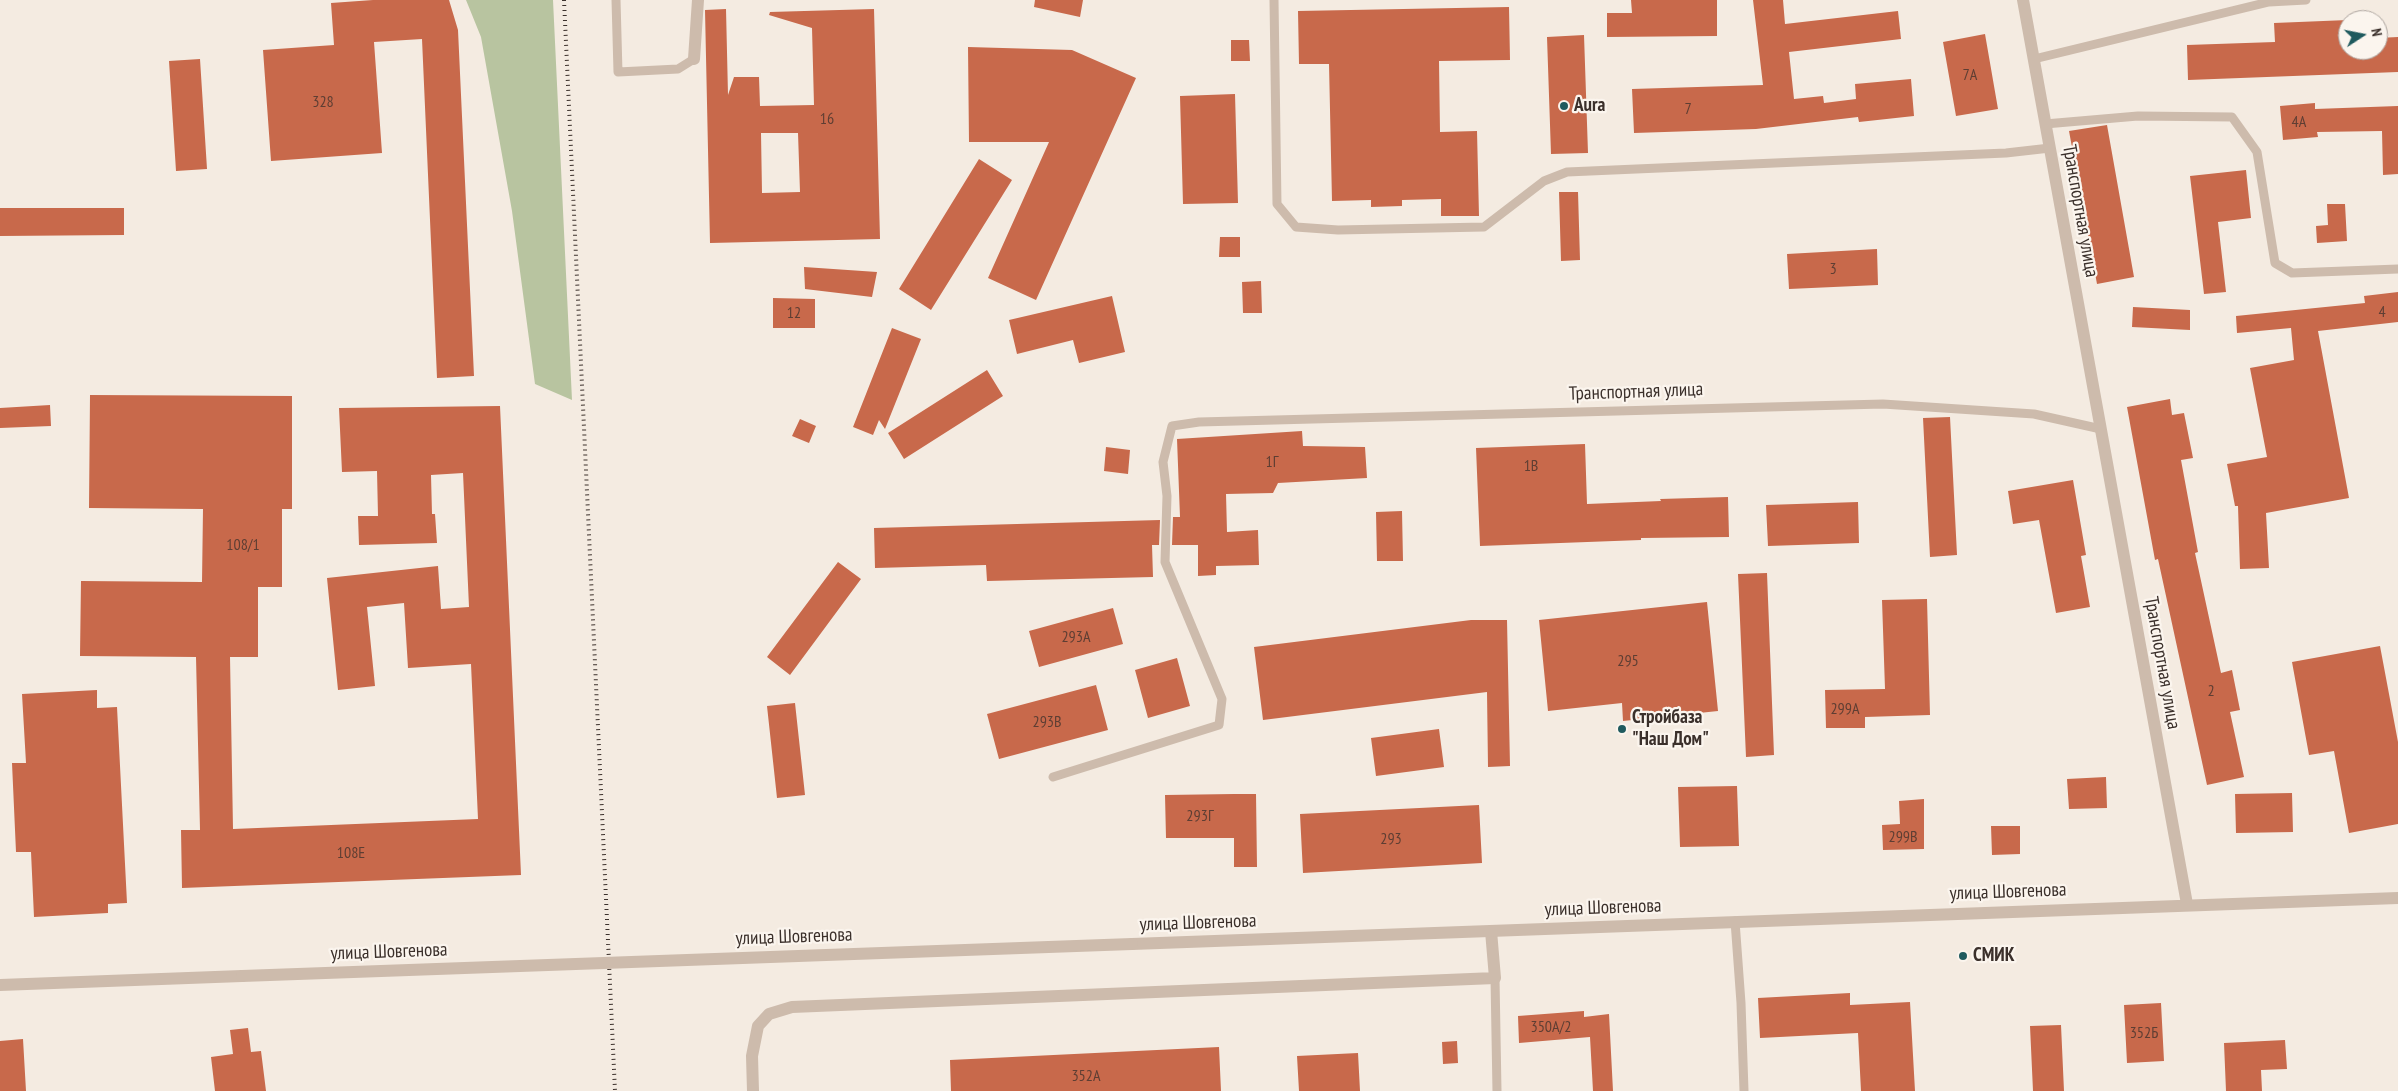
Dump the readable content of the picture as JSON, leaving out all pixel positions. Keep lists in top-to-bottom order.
{
  "streets": {
    "street": ["Транспортная улица", "улица Шовгенова"]
  },
  "crossings": [
    ["Транспортная улица", "улица Шовгенова"]
  ],
  "places": ["Aura", "Стройбаза \"Наш Дом\"", "СМИК"],
  "house_numbers": [
    "7А",
    "328",
    "7",
    "16",
    "4А",
    "3",
    "4",
    "12",
    "1Г",
    "1В",
    "108/1",
    "293А",
    "295",
    "2",
    "299А",
    "293В",
    "293Г",
    "299В",
    "293",
    "108Е",
    "350А/2",
    "352Б",
    "352А"
  ],
  "north": "right"
}
